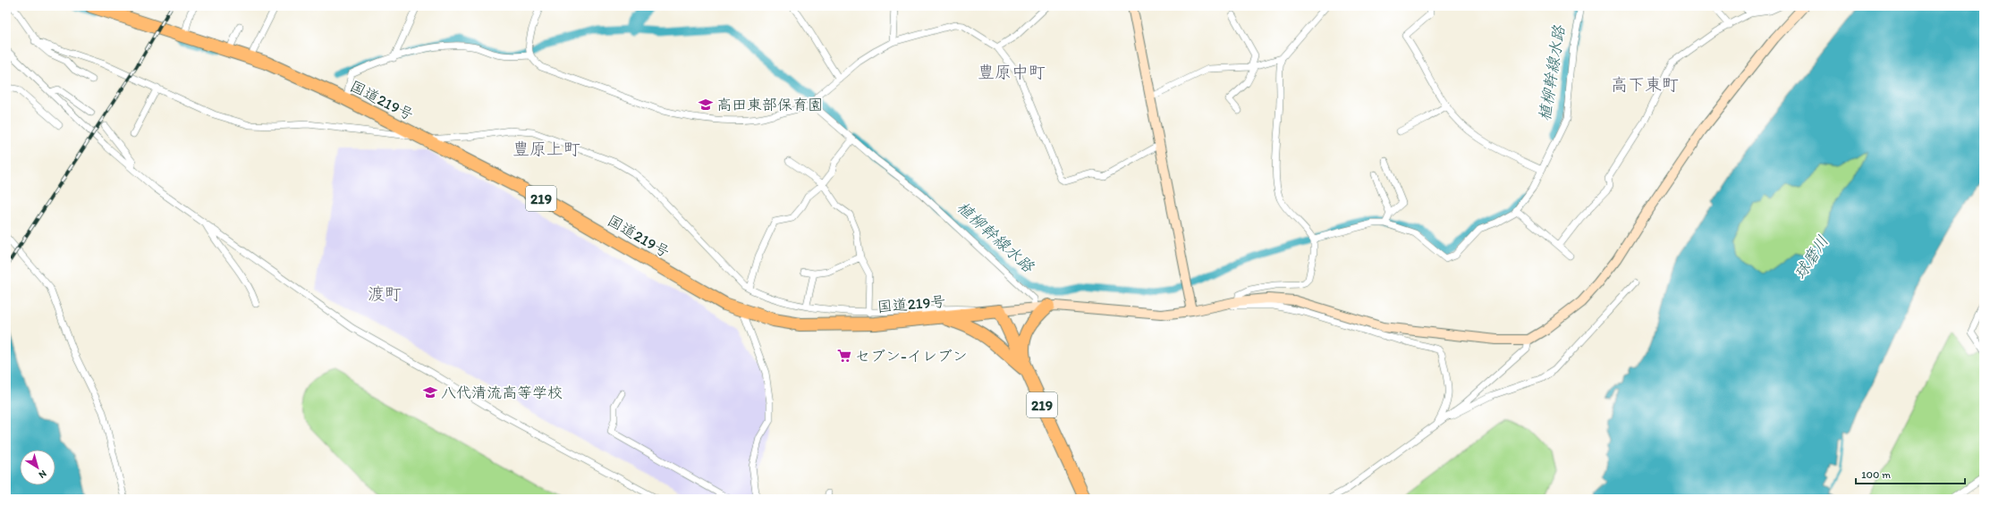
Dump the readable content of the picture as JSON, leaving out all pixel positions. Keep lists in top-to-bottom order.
{
  "streets": {
    "highway": ["国道219号", "219"]
  },
  "crossings": [
    ["国道219号", "219"]
  ],
  "districts": [
    "豊原中町",
    "高下東町",
    "豊原上町",
    "渡町"
  ],
  "water": ["植柳幹線水路", "球磨川"],
  "places": {
    "school or university": ["高田東部保育園", "八代清流高等学校"],
    "supermarket": ["セブン-イレブン"]
  },
  "scale_bar": "100 m",
  "north": "bottom right"
}
